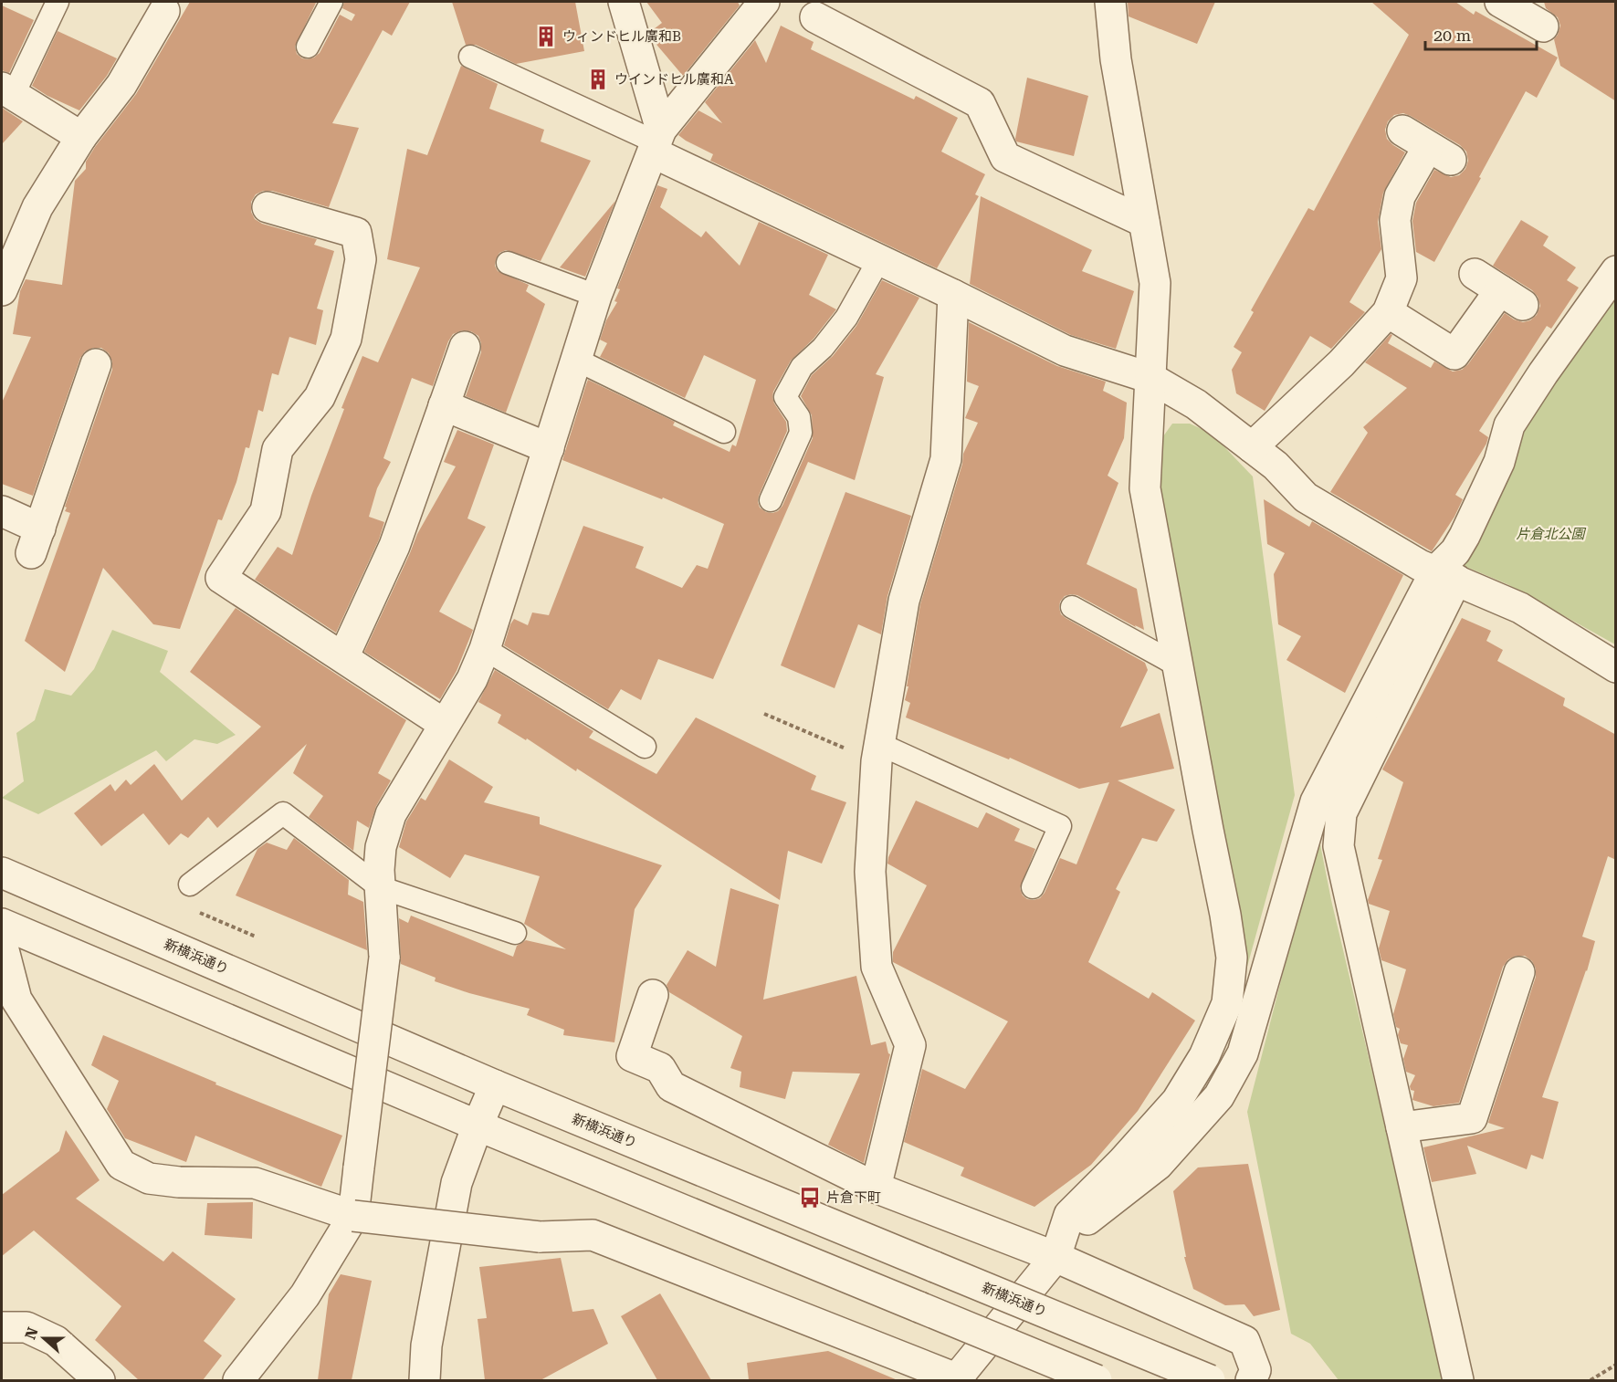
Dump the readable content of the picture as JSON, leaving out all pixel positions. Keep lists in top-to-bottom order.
{
  "streets": {
    "street": ["新横浜通り"]
  },
  "parks": ["片倉北公園"],
  "places": {
    "building": ["ウィンドヒル廣和B", "ウインドヒル廣和A"],
    "bus stop": ["片倉下町"]
  },
  "scale_bar": "20 m",
  "north": "left"
}
